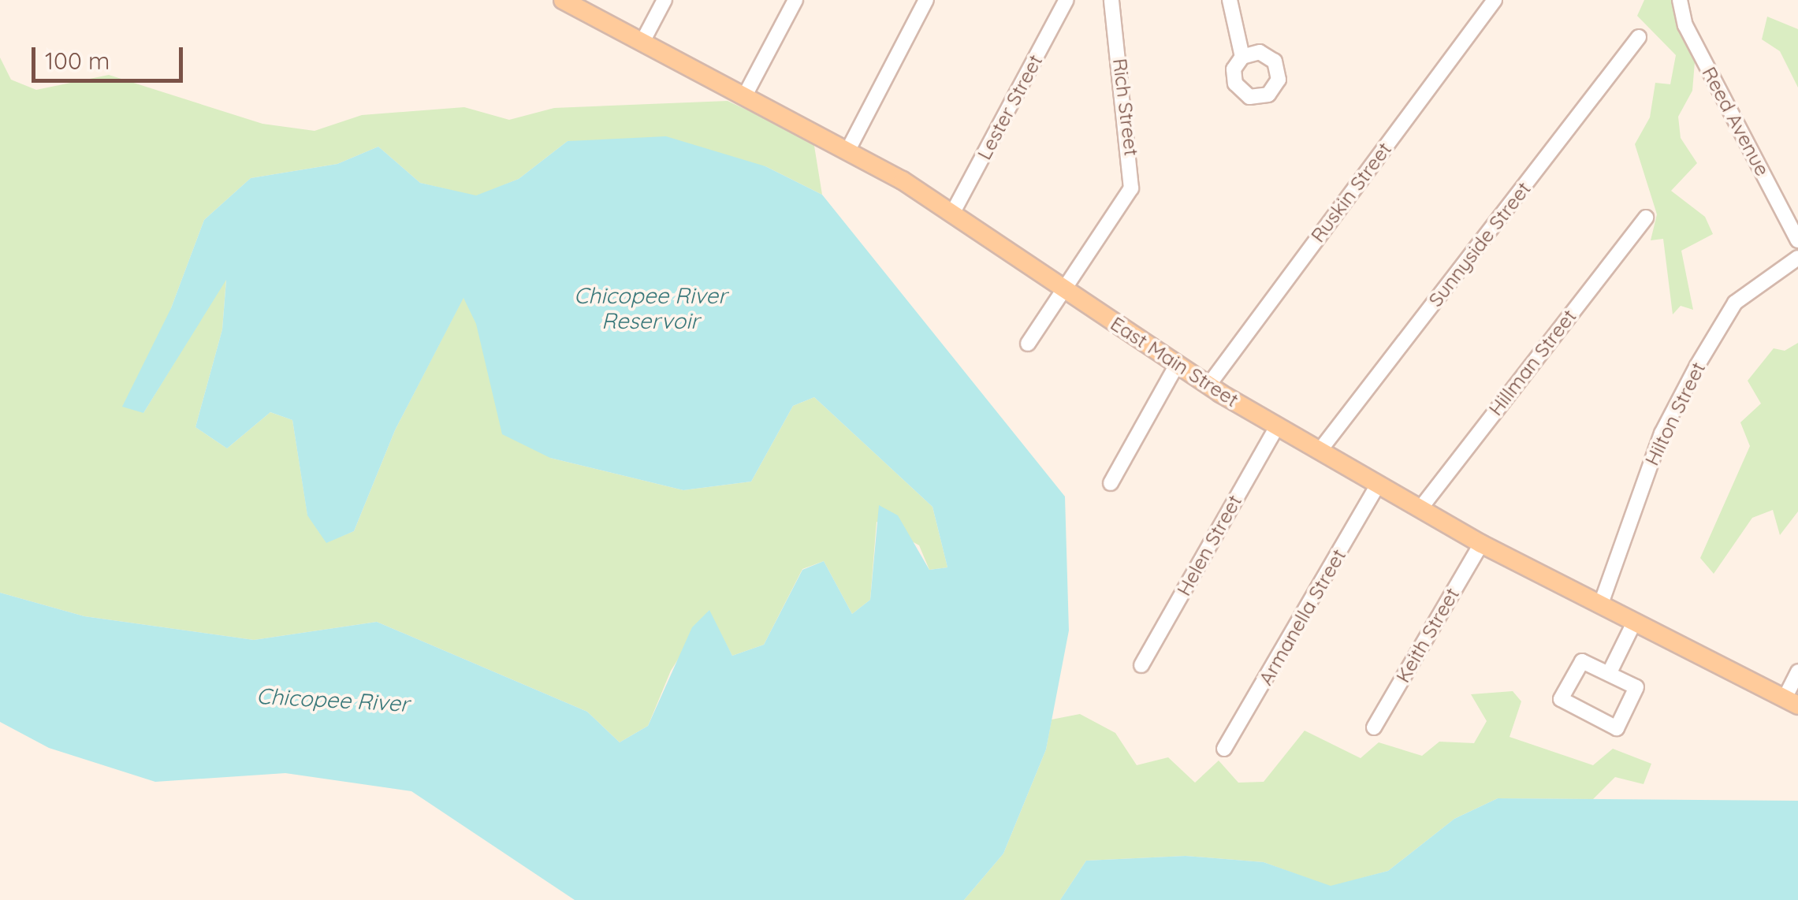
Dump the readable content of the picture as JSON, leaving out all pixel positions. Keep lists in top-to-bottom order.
{
  "streets": {
    "main road": ["East Main Street"],
    "street": [
      "Lester Street",
      "Rich Street",
      "Reed Avenue",
      "Ruskin Street",
      "Sunnyside Street",
      "Hillman Street",
      "Hilton Street",
      "Helen Street",
      "Armanella Street",
      "Keith Street"
    ]
  },
  "crossings": [
    ["Lester Street", "East Main Street"],
    ["Rich Street", "East Main Street"],
    ["Ruskin Street", "East Main Street"],
    ["Sunnyside Street", "East Main Street"],
    ["East Main Street", "Hillman Street"],
    ["East Main Street", "Hilton Street"],
    ["East Main Street", "Helen Street"],
    ["East Main Street", "Armanella Street"],
    ["East Main Street", "Keith Street"]
  ],
  "water": ["Chicopee River Reservoir", "Chicopee River"],
  "scale_bar": "100 m"
}
